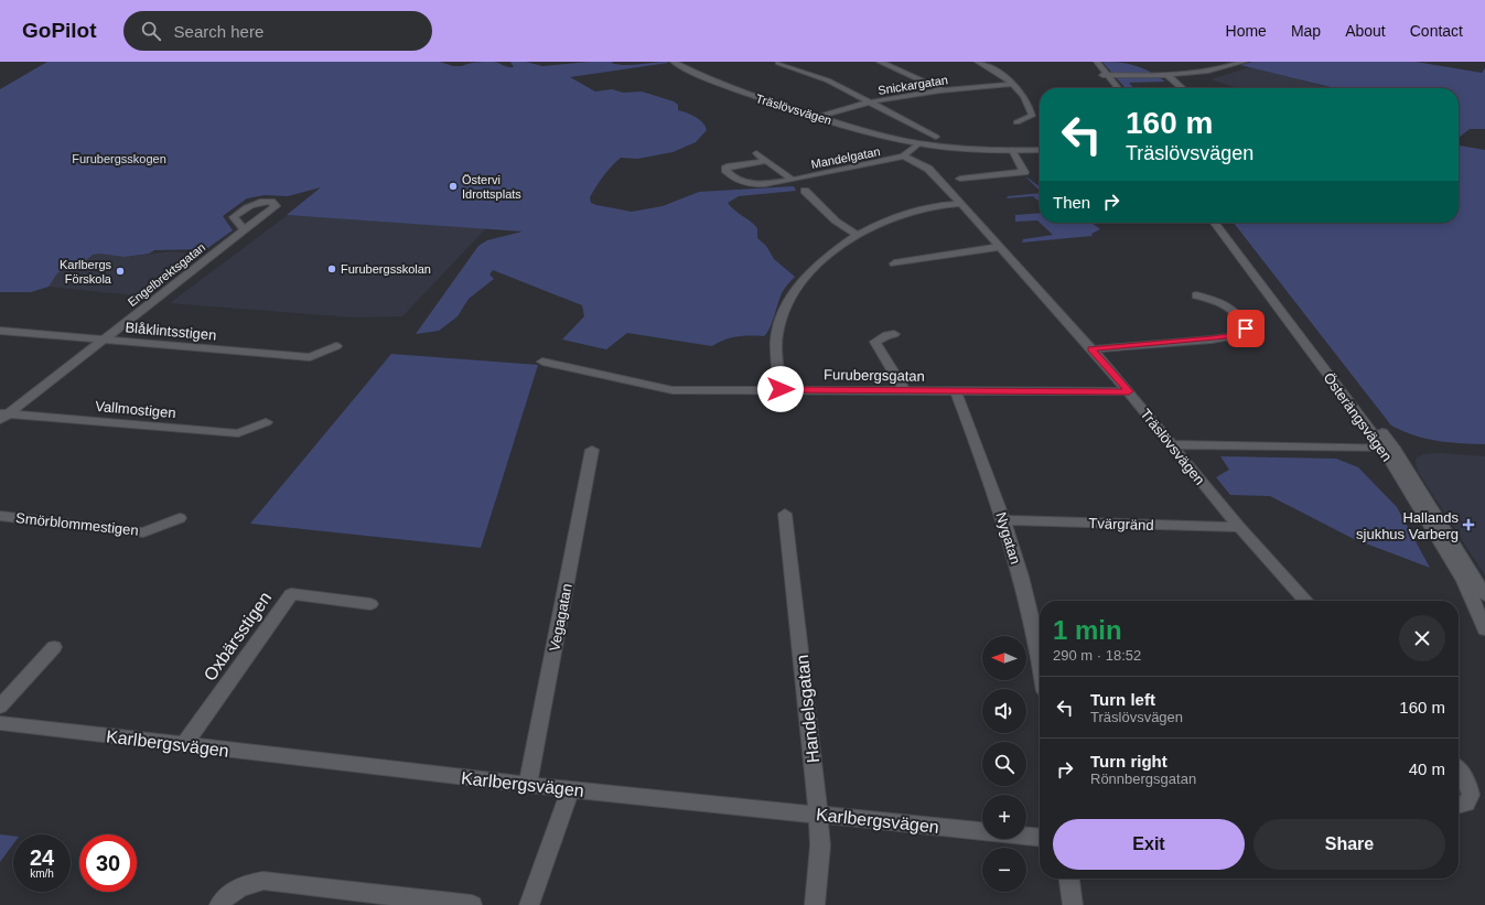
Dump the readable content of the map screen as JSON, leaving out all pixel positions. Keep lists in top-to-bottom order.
{
  "streets": {
    "street": [
      "Snickargatan",
      "Träslövsvägen",
      "Mandelgatan",
      "Engelbrektsgatan",
      "Blåklintsstigen",
      "Furubergsgatan",
      "Vallmostigen",
      "Österängsvägen",
      "Smörblommestigen",
      "Tvärgränd",
      "Nygatan",
      "Vegagatan",
      "Oxbärsstigen",
      "Handelsgatan",
      "Karlbergsvägen"
    ]
  },
  "crossings": [
    ["Snickargatan", "Träslövsvägen"],
    ["Träslövsvägen", "Mandelgatan"],
    ["Träslövsvägen", "Furubergsgatan"],
    ["Träslövsvägen", "Tvärgränd"],
    ["Engelbrektsgatan", "Blåklintsstigen"],
    ["Engelbrektsgatan", "Vallmostigen"],
    ["Furubergsgatan", "Nygatan"],
    ["Tvärgränd", "Nygatan"],
    ["Vegagatan", "Karlbergsvägen"],
    ["Oxbärsstigen", "Karlbergsvägen"],
    ["Handelsgatan", "Karlbergsvägen"]
  ],
  "parks": ["Furubergsskogen"],
  "places": {
    "other": ["Östervi Idrottsplats", "Furubergsskolan", "Karlbergs Förskola"],
    "health": ["Hallands sjukhus Varberg"]
  },
  "north": "left",
  "page": {
    "header": "GoPilot",
    "search": "Search here",
    "nav": [
      "Home",
      "Map",
      "About",
      "Contact"
    ],
    "turn": ["160 m", "Träslövsvägen"],
    "then": "Then",
    "heading": ["1 min", "290 m · 18:52"],
    "map_buttons": ["+", "−"],
    "list": [
      {
        "name": "Turn left",
        "note": "Träslövsvägen",
        "value": "160 m"
      },
      {
        "name": "Turn right",
        "note": "Rönnbergsgatan",
        "value": "40 m"
      }
    ],
    "buttons": ["Exit", "Share"],
    "speed": "24 km/h",
    "limit": "30"
  }
}
